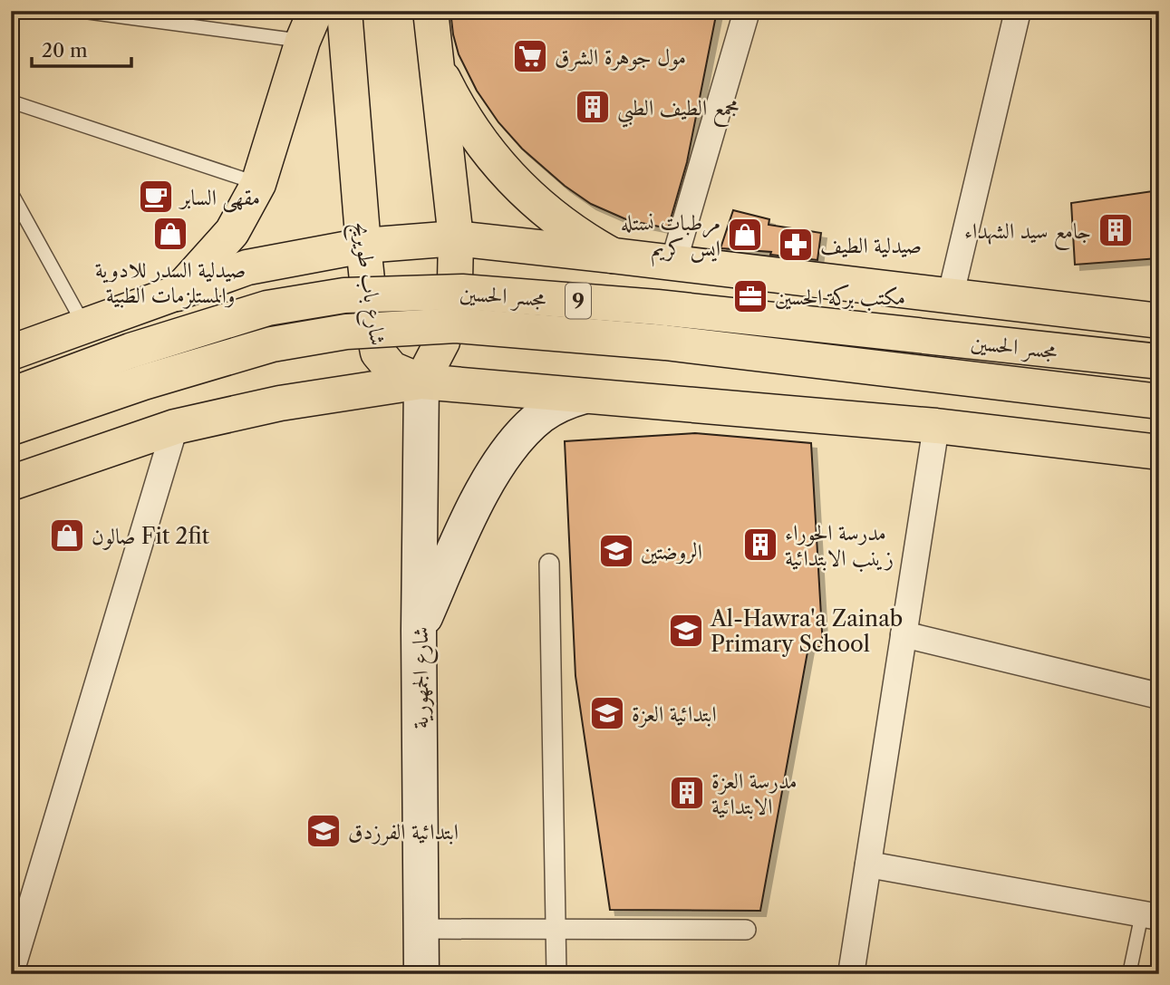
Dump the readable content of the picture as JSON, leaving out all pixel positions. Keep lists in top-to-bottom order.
{
  "streets": {
    "main road": [
      "شارع باب طويريج",
      "مجسر الحسين",
      "9",
      "شارع الجمهورية"
    ]
  },
  "crossings": [
    ["شارع باب طويريج", "شارع الجمهورية"]
  ],
  "places": {
    "supermarket": ["مول جوهرة الشرق"],
    "building": [
      "مجمع الطيف الطبي",
      "جامع سيد الشهداء",
      "مدرسة الحوراء زينب الابتدائية",
      "مدرسة العزة الابتدائية"
    ],
    "cafe": ["مقهى السابر"],
    "shop": ["صيدلية السدر للادوية والمستلزمات الطبية", "مرطبات نستله ايس كريم", "صالون Fit 2fit"],
    "pharmacy": ["صيدلية الطيف"],
    "office": ["مكتب بركة الحسين"],
    "school or university": [
      "الروضتين",
      "Al-Hawra'a Zainab Primary School",
      "ابتدائية العزة",
      "ابتدائية الفرزدق"
    ]
  },
  "scale_bar": "20 m"
}
